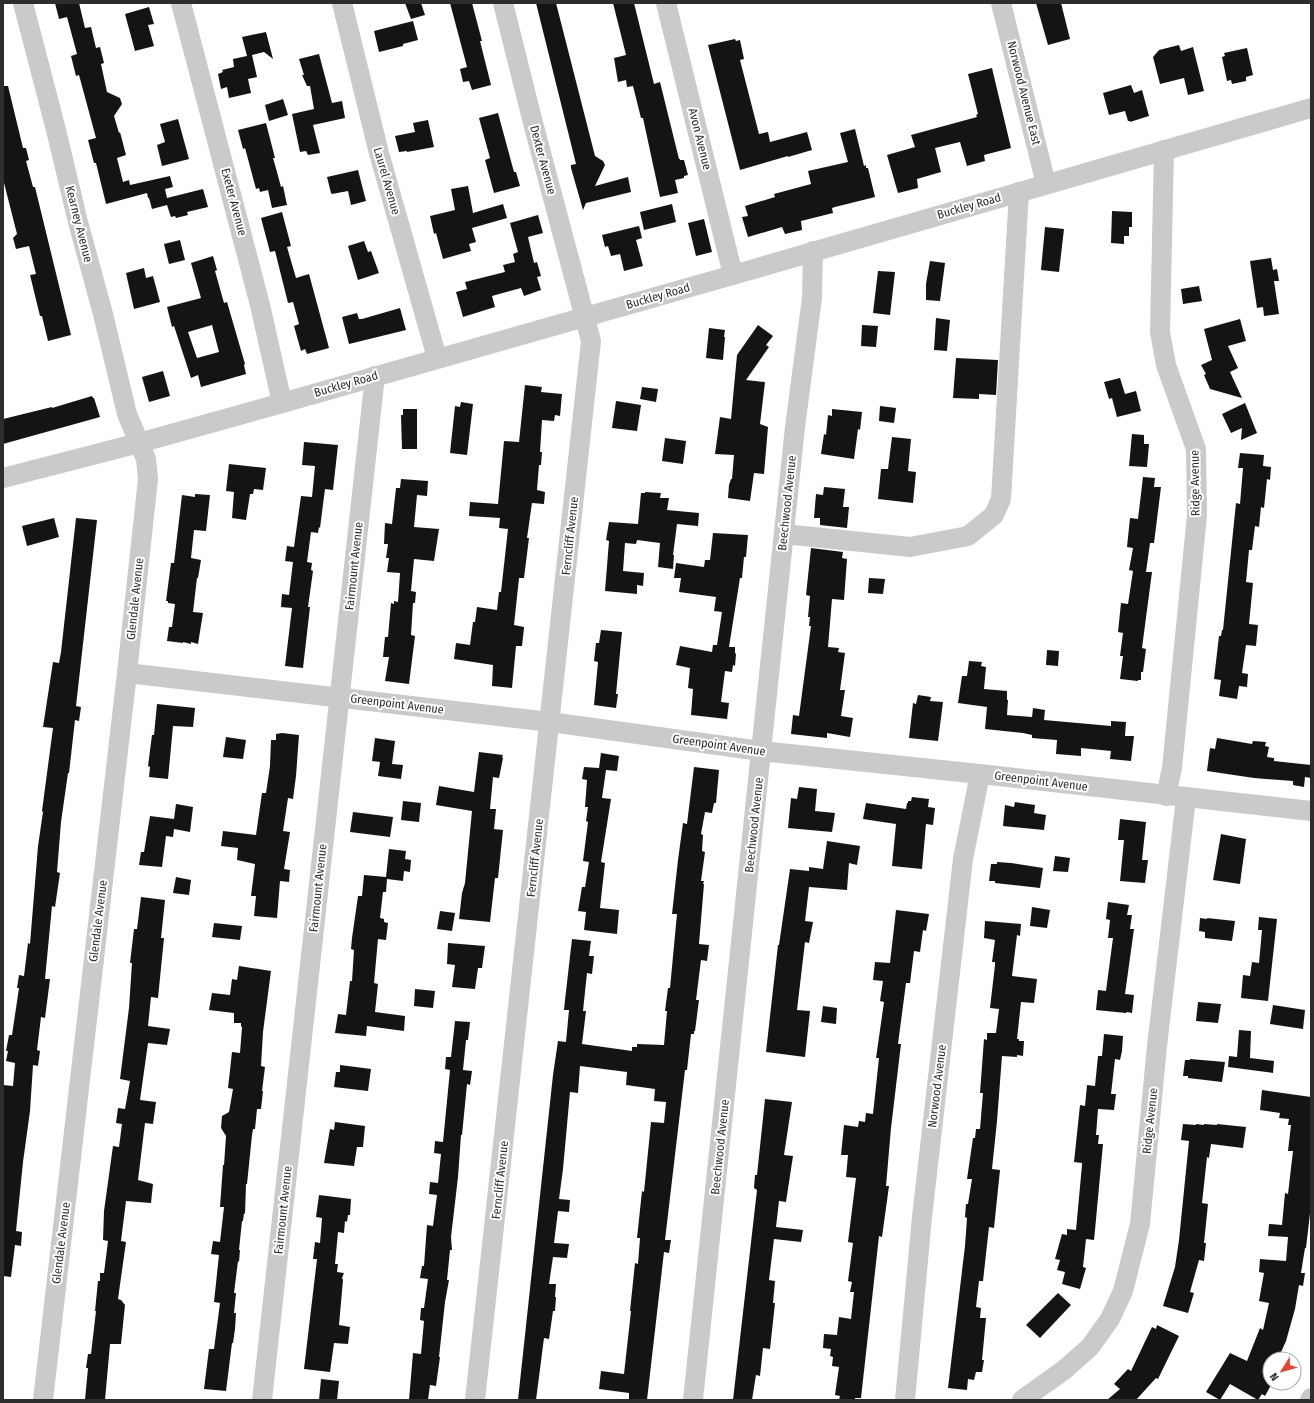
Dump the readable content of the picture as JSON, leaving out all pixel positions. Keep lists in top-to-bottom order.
{
  "streets": {
    "street": [
      "Norwood Avenue East",
      "Avon Avenue",
      "Dexter Avenue",
      "Laurel Avenue",
      "Exeter Avenue",
      "Buckley Road",
      "Kearney Avenue",
      "Ridge Avenue",
      "Beechwood Avenue",
      "Ferncliff Avenue",
      "Fairmount Avenue",
      "Glendale Avenue",
      "Greenpoint Avenue",
      "Norwood Avenue"
    ]
  },
  "crossings": [
    ["Norwood Avenue East", "Buckley Road"],
    ["Avon Avenue", "Buckley Road"],
    ["Dexter Avenue", "Buckley Road"],
    ["Dexter Avenue", "Ferncliff Avenue"],
    ["Laurel Avenue", "Buckley Road"],
    ["Exeter Avenue", "Buckley Road"],
    ["Buckley Road", "Kearney Avenue"],
    ["Buckley Road", "Ridge Avenue"],
    ["Buckley Road", "Beechwood Avenue"],
    ["Buckley Road", "Ferncliff Avenue"],
    ["Buckley Road", "Fairmount Avenue"],
    ["Buckley Road", "Glendale Avenue"],
    ["Kearney Avenue", "Glendale Avenue"],
    ["Ridge Avenue", "Greenpoint Avenue"],
    ["Beechwood Avenue", "Greenpoint Avenue"],
    ["Ferncliff Avenue", "Greenpoint Avenue"],
    ["Fairmount Avenue", "Greenpoint Avenue"],
    ["Glendale Avenue", "Greenpoint Avenue"],
    ["Greenpoint Avenue", "Norwood Avenue"]
  ],
  "north": "bottom left"
}
